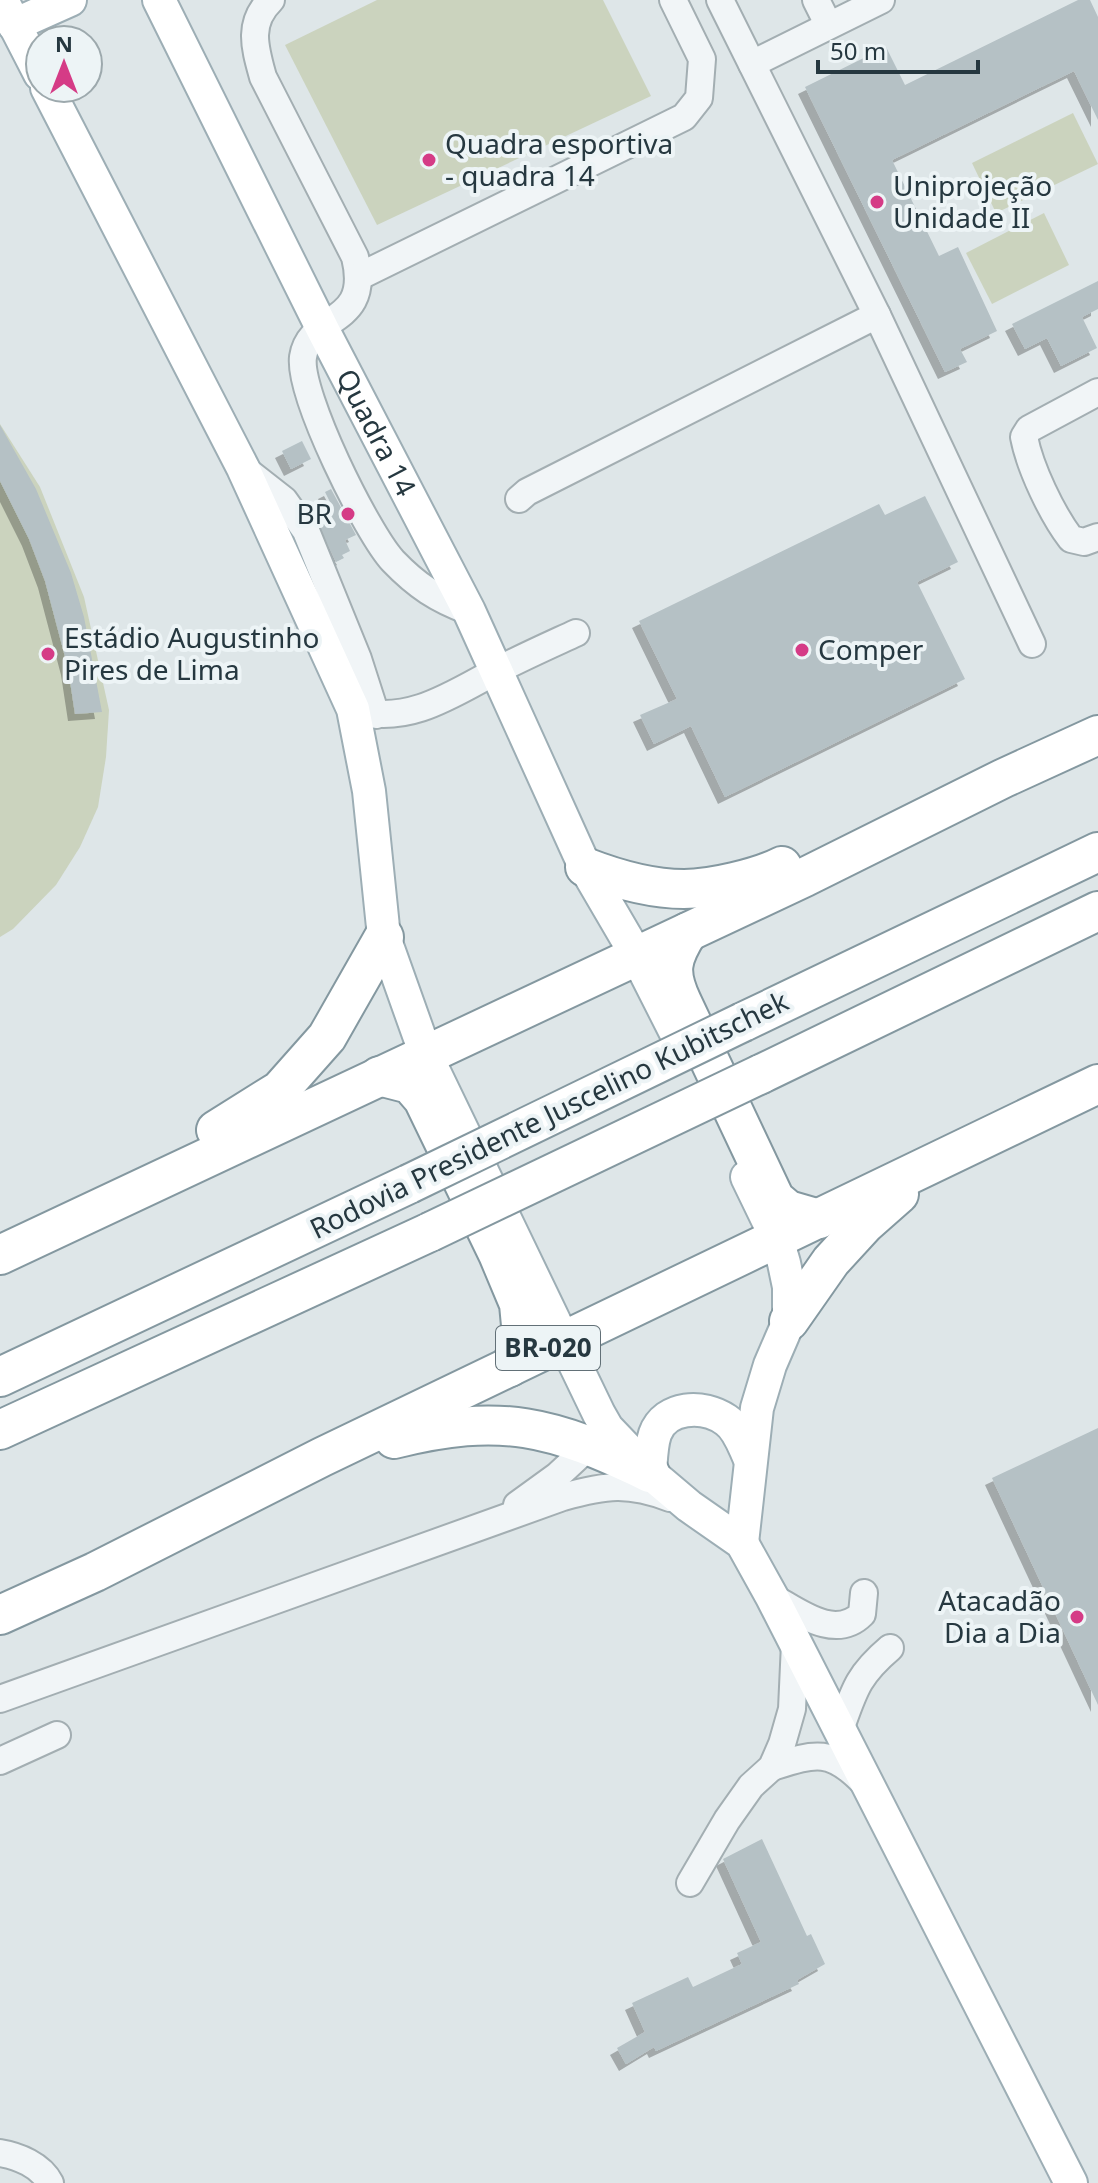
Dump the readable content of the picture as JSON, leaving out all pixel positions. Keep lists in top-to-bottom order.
{
  "streets": {
    "highway": ["Rodovia Presidente Juscelino Kubitschek", "BR-020"],
    "main road": ["Quadra 14"]
  },
  "crossings": [
    ["Quadra 14", "BR-020"]
  ],
  "places": [
    "Quadra esportiva - quadra 14",
    "Uniprojeção Unidade II",
    "BR",
    "Comper",
    "Estádio Augustinho Pires de Lima",
    "Atacadão Dia a Dia"
  ],
  "scale_bar": "50 m",
  "north": "top"
}
